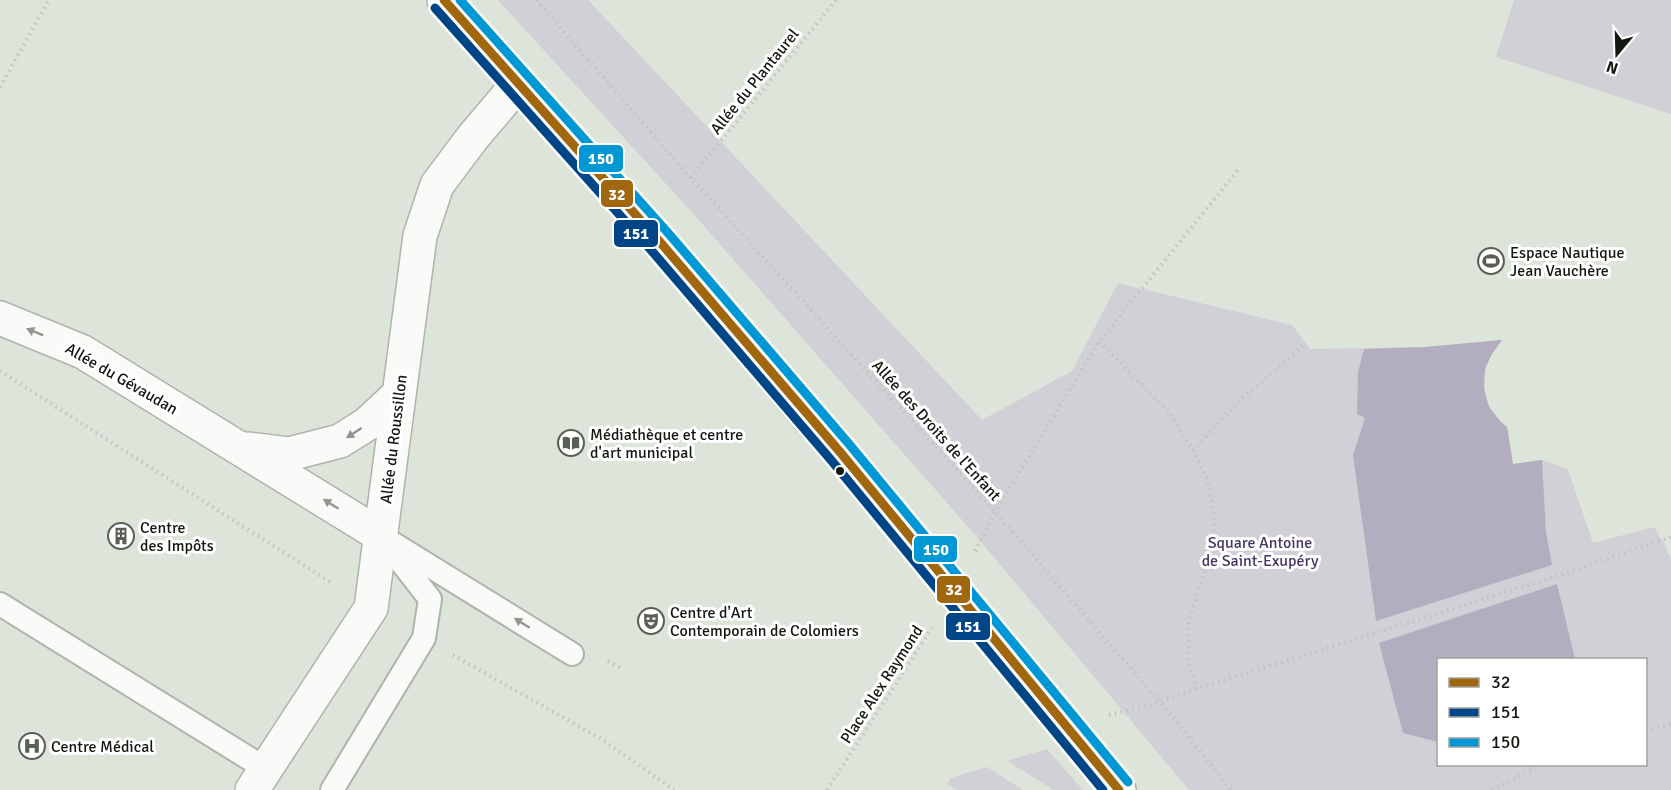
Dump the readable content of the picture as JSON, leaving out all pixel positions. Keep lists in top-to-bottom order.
{
  "streets": {
    "street": ["Allée du Gévaudan", "Allée du Roussillon"],
    "path": ["Allée du Plantaurel", "Allée des Droits de l'Enfant", "Place Alex Raymond"]
  },
  "crossings": [
    ["Allée du Plantaurel", "Allée des Droits de l'Enfant"],
    ["Allée du Gévaudan", "Allée du Roussillon"],
    ["Allée des Droits de l'Enfant", "Place Alex Raymond"]
  ],
  "one_way": ["Allée du Gévaudan"],
  "parks": ["Square Antoine de Saint-Exupéry"],
  "places": {
    "sports": ["Espace Nautique Jean Vauchère"],
    "library": ["Médiathèque et centre d'art municipal"],
    "building": ["Centre des Impôts"],
    "theatre": ["Centre d'Art Contemporain de Colomiers"],
    "hospital": ["Centre Médical"]
  },
  "lines": ["transit line 32", "transit line 150", "transit line 151"],
  "legend": ["32", "151", "150"],
  "north": "bottom"
}
